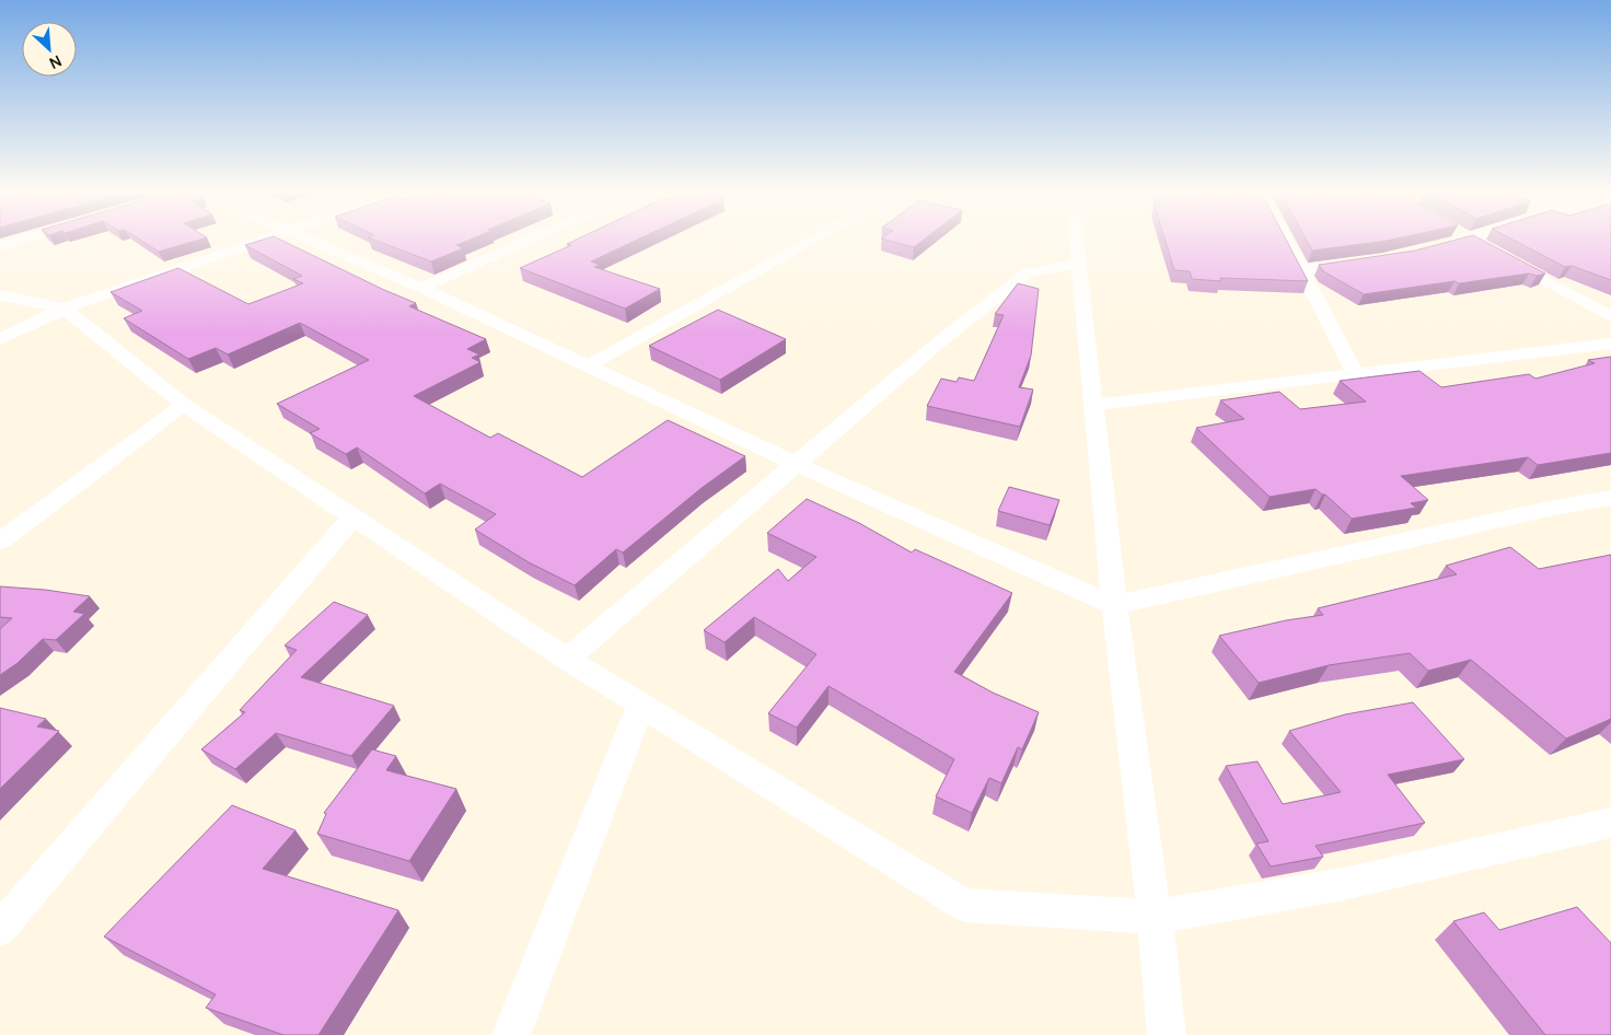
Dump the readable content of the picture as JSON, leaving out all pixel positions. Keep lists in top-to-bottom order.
{
  "north": "bottom right"
}
